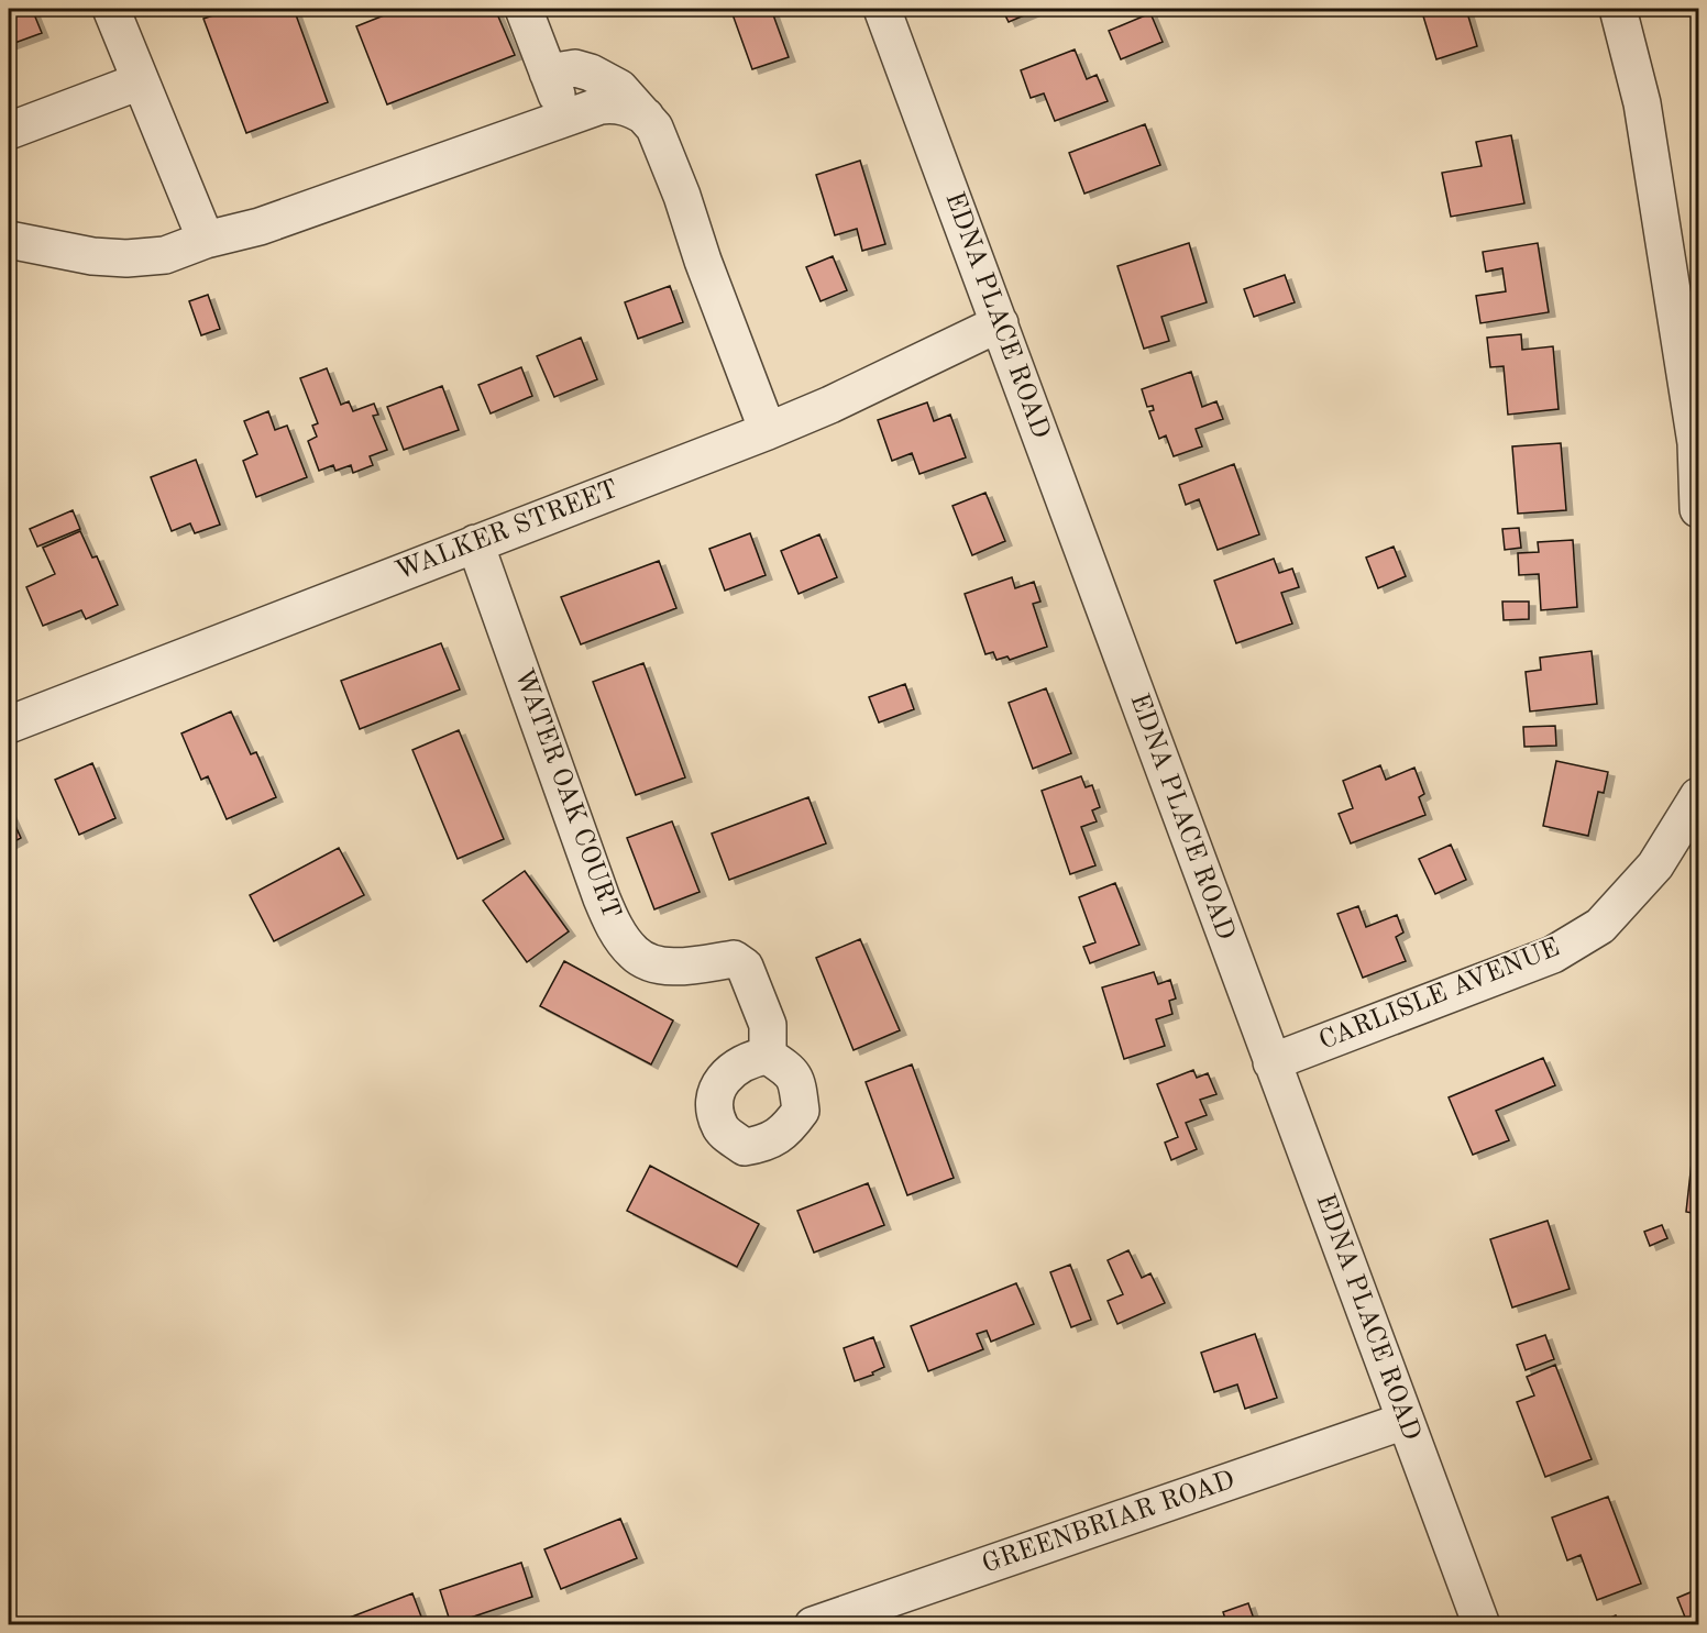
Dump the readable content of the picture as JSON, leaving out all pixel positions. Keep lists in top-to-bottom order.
{
  "streets": {
    "street": [
      "EDNA PLACE ROAD",
      "WALKER STREET",
      "WATER OAK COURT",
      "CARLISLE AVENUE",
      "GREENBRIAR ROAD"
    ]
  },
  "crossings": [
    ["EDNA PLACE ROAD", "WALKER STREET"],
    ["EDNA PLACE ROAD", "CARLISLE AVENUE"],
    ["EDNA PLACE ROAD", "GREENBRIAR ROAD"],
    ["WALKER STREET", "WATER OAK COURT"]
  ]
}
